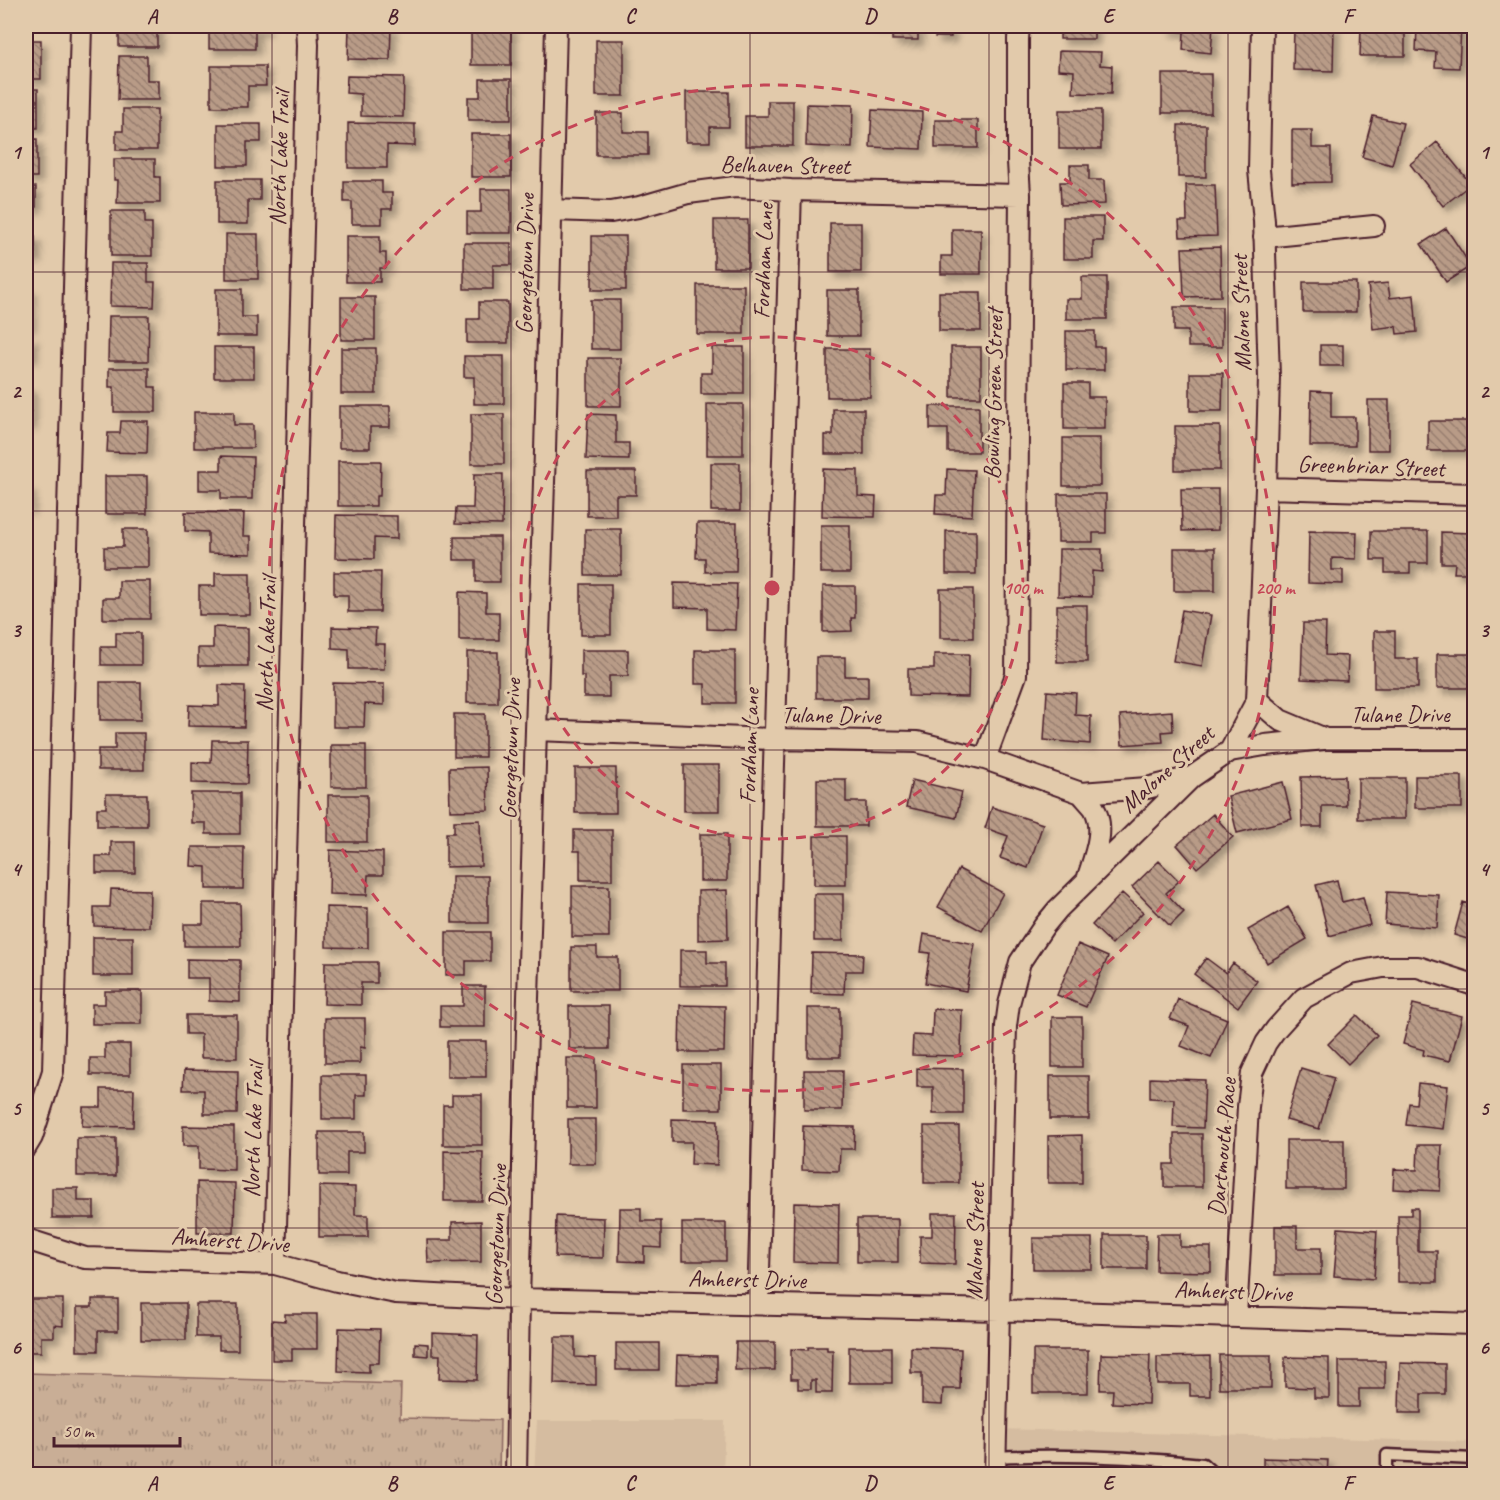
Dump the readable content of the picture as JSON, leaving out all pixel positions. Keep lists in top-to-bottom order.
{
  "streets": {
    "street": [
      "North Lake Trail",
      "Belhaven Street",
      "Fordham Lane",
      "Georgetown Drive",
      "Malone Street",
      "Bowling Green Street",
      "Greenbriar Street",
      "Tulane Drive",
      "Dartmouth Place",
      "Amherst Drive"
    ]
  },
  "crossings": [
    ["North Lake Trail", "Amherst Drive"],
    ["Belhaven Street", "Fordham Lane"],
    ["Belhaven Street", "Georgetown Drive"],
    ["Belhaven Street", "Bowling Green Street"],
    ["Fordham Lane", "Tulane Drive"],
    ["Fordham Lane", "Amherst Drive"],
    ["Georgetown Drive", "Tulane Drive"],
    ["Georgetown Drive", "Amherst Drive"],
    ["Malone Street", "Greenbriar Street"],
    ["Malone Street", "Tulane Drive"],
    ["Malone Street", "Amherst Drive"],
    ["Bowling Green Street", "Tulane Drive"],
    ["Dartmouth Place", "Amherst Drive"]
  ],
  "scale_bar": "50 m",
  "grid": {
    "columns": [
      "A",
      "B",
      "C",
      "D",
      "E",
      "F"
    ],
    "rows": [
      "1",
      "2",
      "3",
      "4",
      "5",
      "6"
    ]
  },
  "rings": ["100 m", "200 m"]
}
